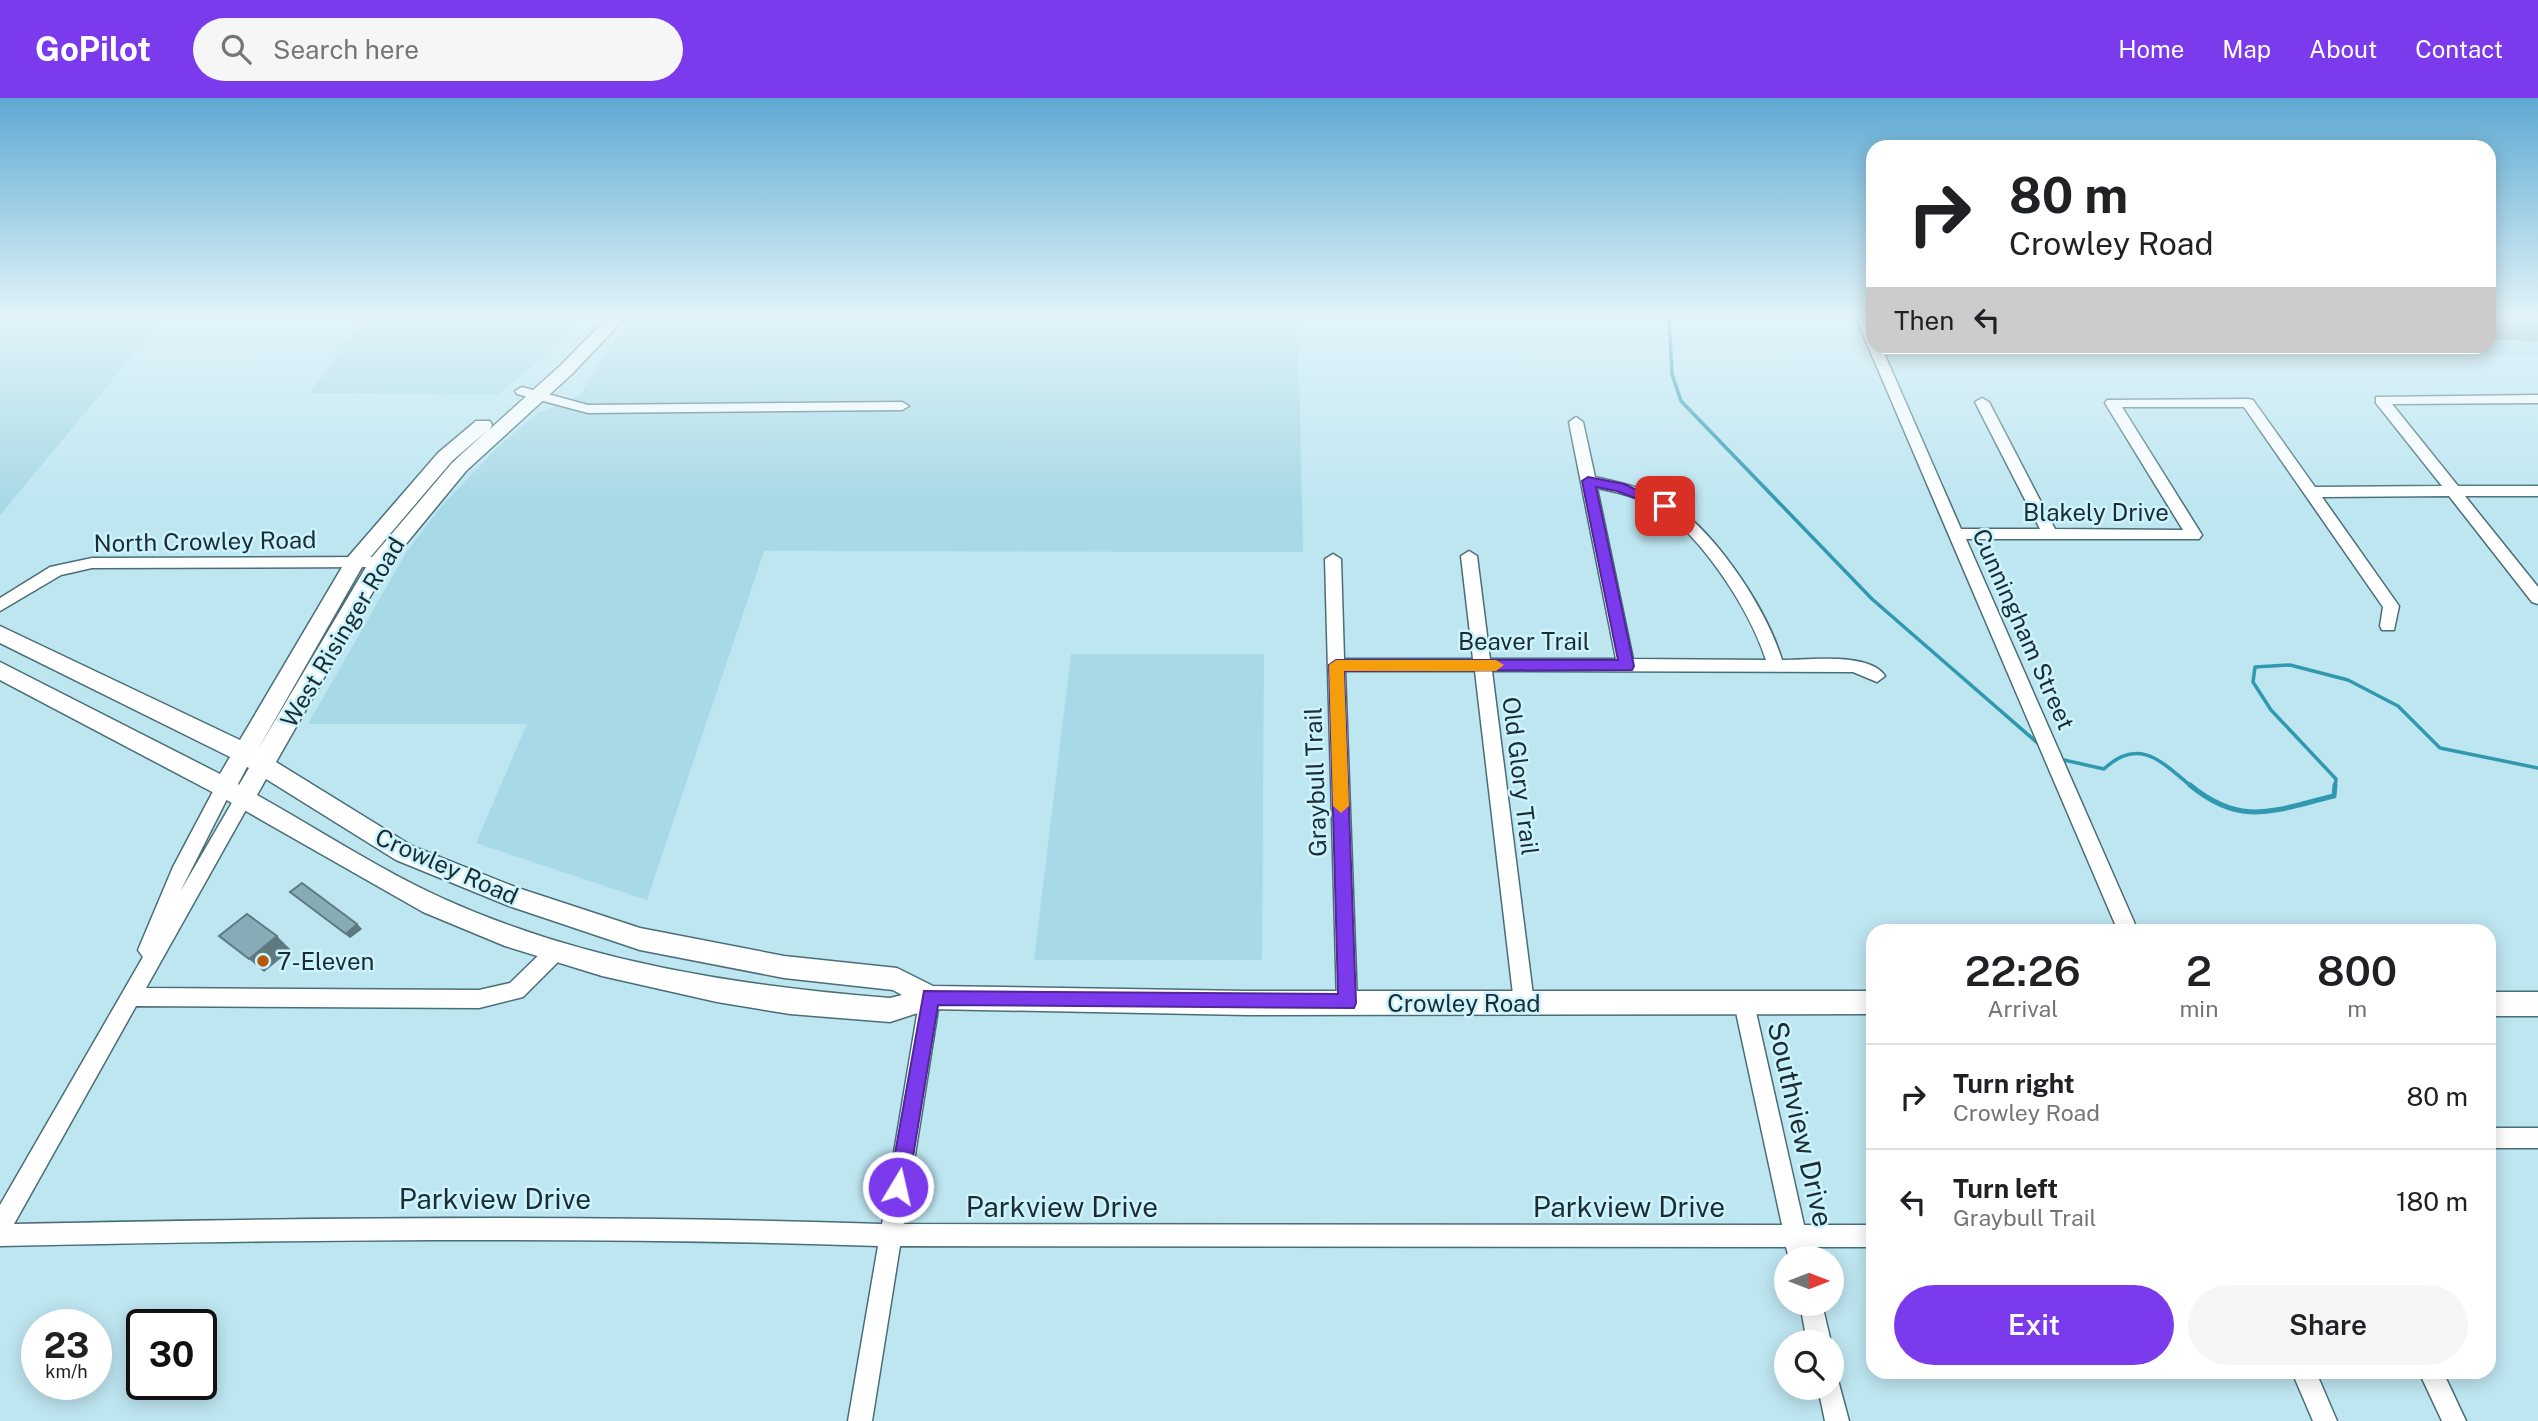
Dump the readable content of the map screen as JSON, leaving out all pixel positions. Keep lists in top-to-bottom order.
{
  "streets": {
    "main road": ["West Risinger Road", "Crowley Road"],
    "street": [
      "Blakely Drive",
      "North Crowley Road",
      "Cunningham Street",
      "Beaver Trail",
      "Old Glory Trail",
      "Graybull Trail",
      "Southview Drive",
      "Parkview Drive"
    ]
  },
  "crossings": [
    ["Blakely Drive", "Cunningham Street"],
    ["North Crowley Road", "West Risinger Road"],
    ["West Risinger Road", "Crowley Road"],
    ["Beaver Trail", "Old Glory Trail"],
    ["Beaver Trail", "Graybull Trail"],
    ["Old Glory Trail", "Crowley Road"],
    ["Graybull Trail", "Crowley Road"],
    ["Crowley Road", "Southview Drive"],
    ["Southview Drive", "Parkview Drive"]
  ],
  "places": ["7-Eleven"],
  "north": "right",
  "page": {
    "header": "GoPilot",
    "search": "Search here",
    "nav": [
      "Home",
      "Map",
      "About",
      "Contact"
    ],
    "turn": ["80 m", "Crowley Road"],
    "then": "Then",
    "eta": [
      "22:26",
      "Arrival",
      "2",
      "min",
      "800",
      "m"
    ],
    "list": [
      {
        "name": "Turn right",
        "note": "Crowley Road",
        "value": "80 m"
      },
      {
        "name": "Turn left",
        "note": "Graybull Trail",
        "value": "180 m"
      }
    ],
    "buttons": ["Exit", "Share"],
    "speed": "23 km/h",
    "limit": "30"
  }
}
